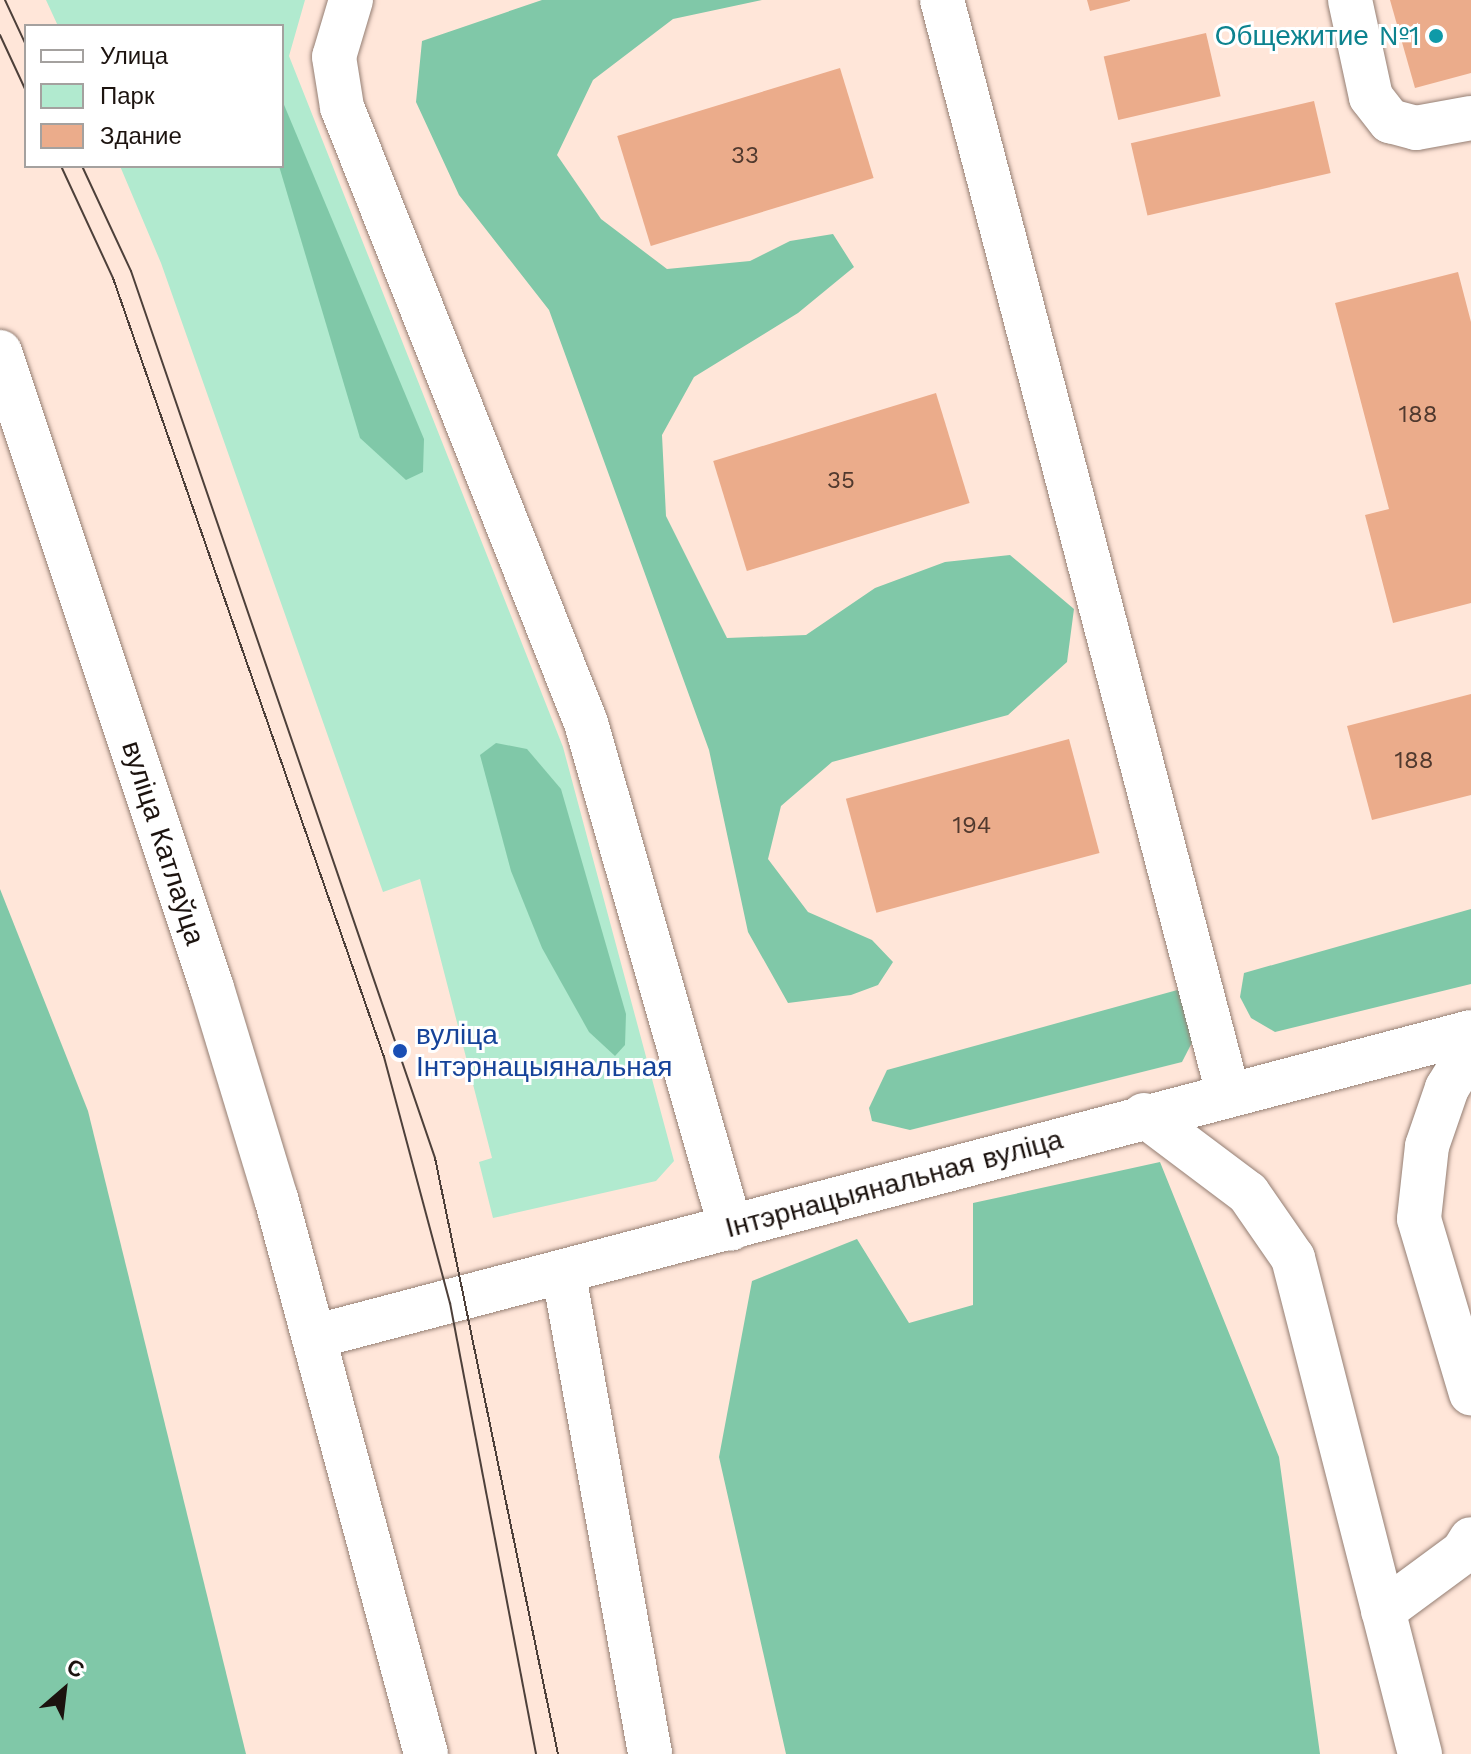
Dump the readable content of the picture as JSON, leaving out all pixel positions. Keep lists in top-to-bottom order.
{
  "streets": {
    "main road": ["вуліца Катлаўца", "Інтэрнацыянальная вуліца"]
  },
  "crossings": [
    ["вуліца Катлаўца", "Інтэрнацыянальная вуліца"]
  ],
  "places": ["Общежитие №1", "вуліца Інтэрнацыянальная"],
  "house_numbers": [
    "33",
    "188",
    "35",
    "188",
    "194"
  ],
  "legend": ["Улица", "Парк", "Здание"],
  "north": "top right"
}
